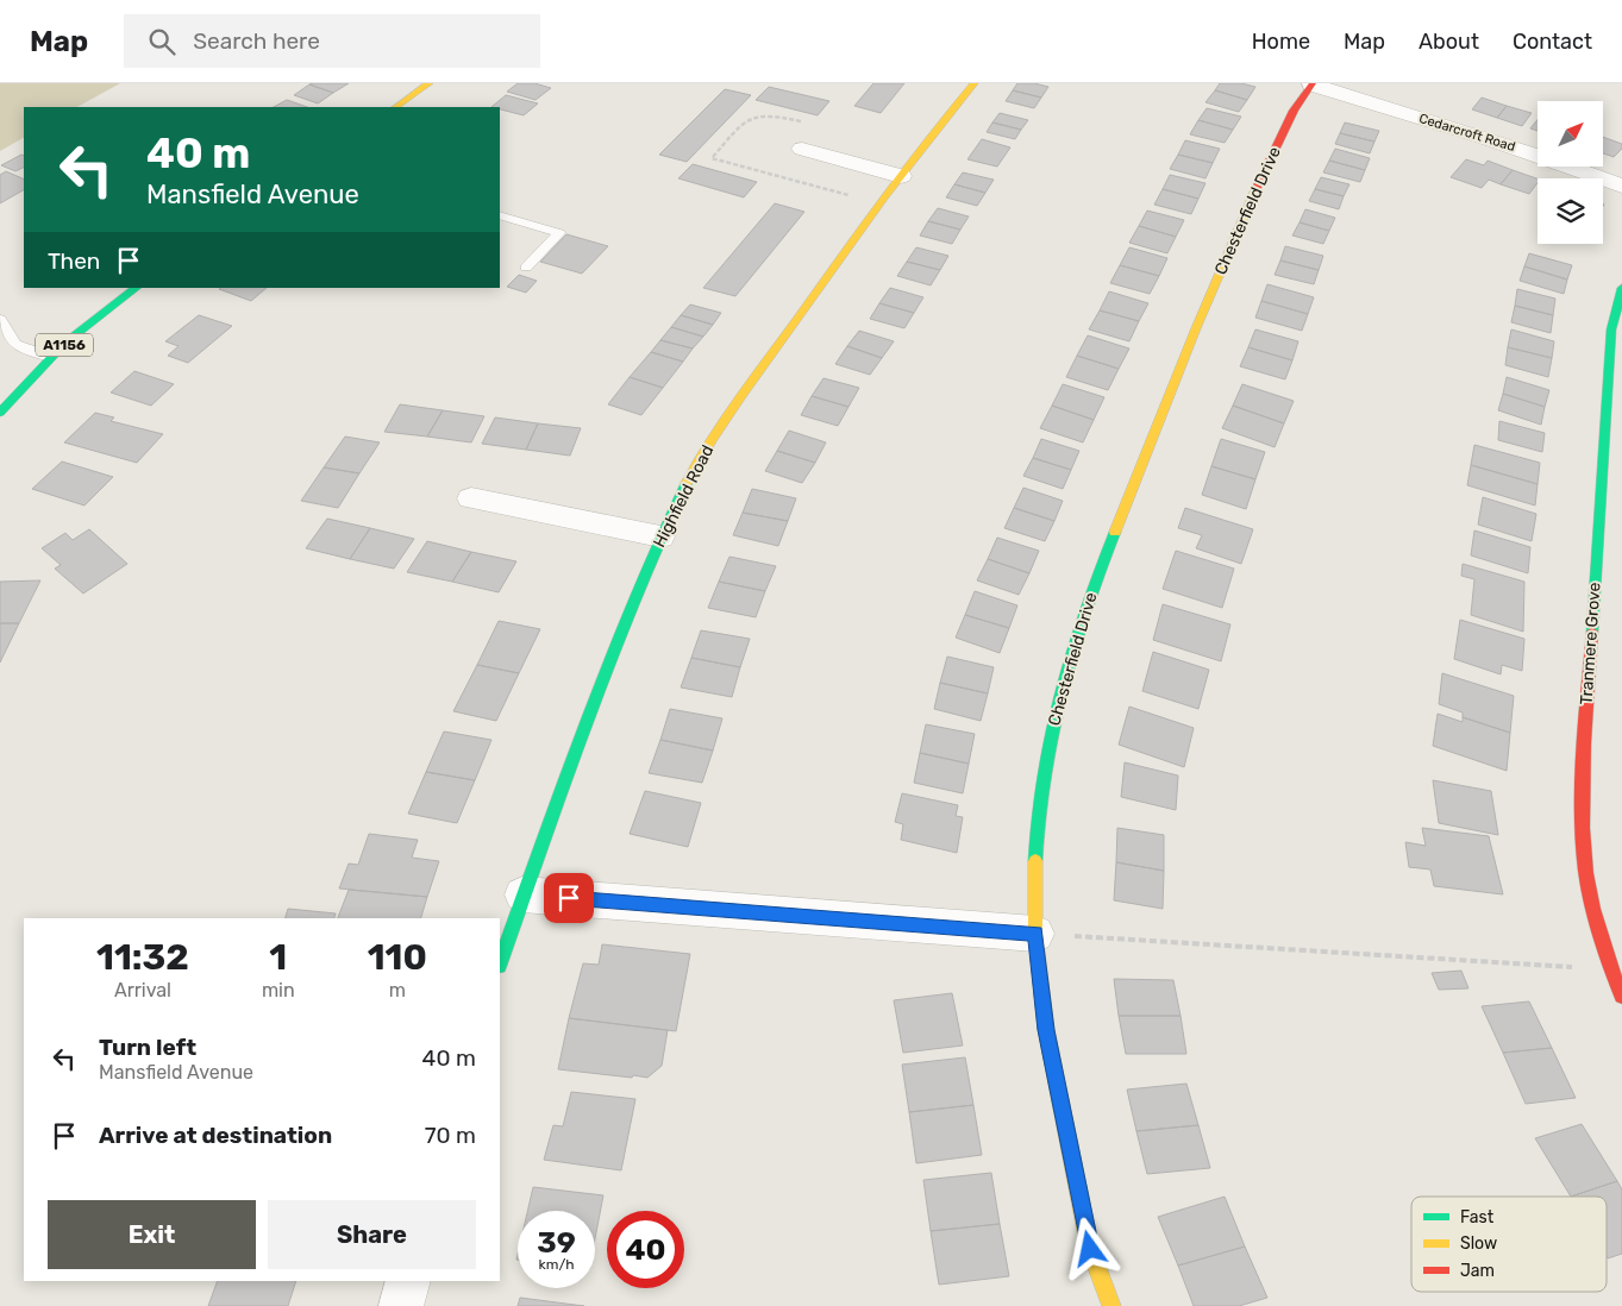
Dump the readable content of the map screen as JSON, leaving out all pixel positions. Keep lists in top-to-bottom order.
{
  "streets": {
    "street": [
      "Cedarcroft Road",
      "Chesterfield Drive",
      "A1156",
      "Highfield Road",
      "Tranmere Grove"
    ]
  },
  "crossings": [
    ["Cedarcroft Road", "Chesterfield Drive"]
  ],
  "legend": ["Fast", "Slow", "Jam"],
  "north": "top right",
  "page": {
    "header": "Map",
    "search": "Search here",
    "nav": [
      "Home",
      "Map",
      "About",
      "Contact"
    ],
    "turn": ["40 m", "Mansfield Avenue"],
    "then": "Then",
    "eta": [
      "11:32",
      "Arrival",
      "1",
      "min",
      "110",
      "m"
    ],
    "list": [
      {
        "name": "Turn left",
        "note": "Mansfield Avenue",
        "value": "40 m"
      },
      {
        "name": "Arrive at destination",
        "value": "70 m"
      }
    ],
    "buttons": ["Exit", "Share"],
    "speed": "39 km/h",
    "limit": "40"
  }
}
